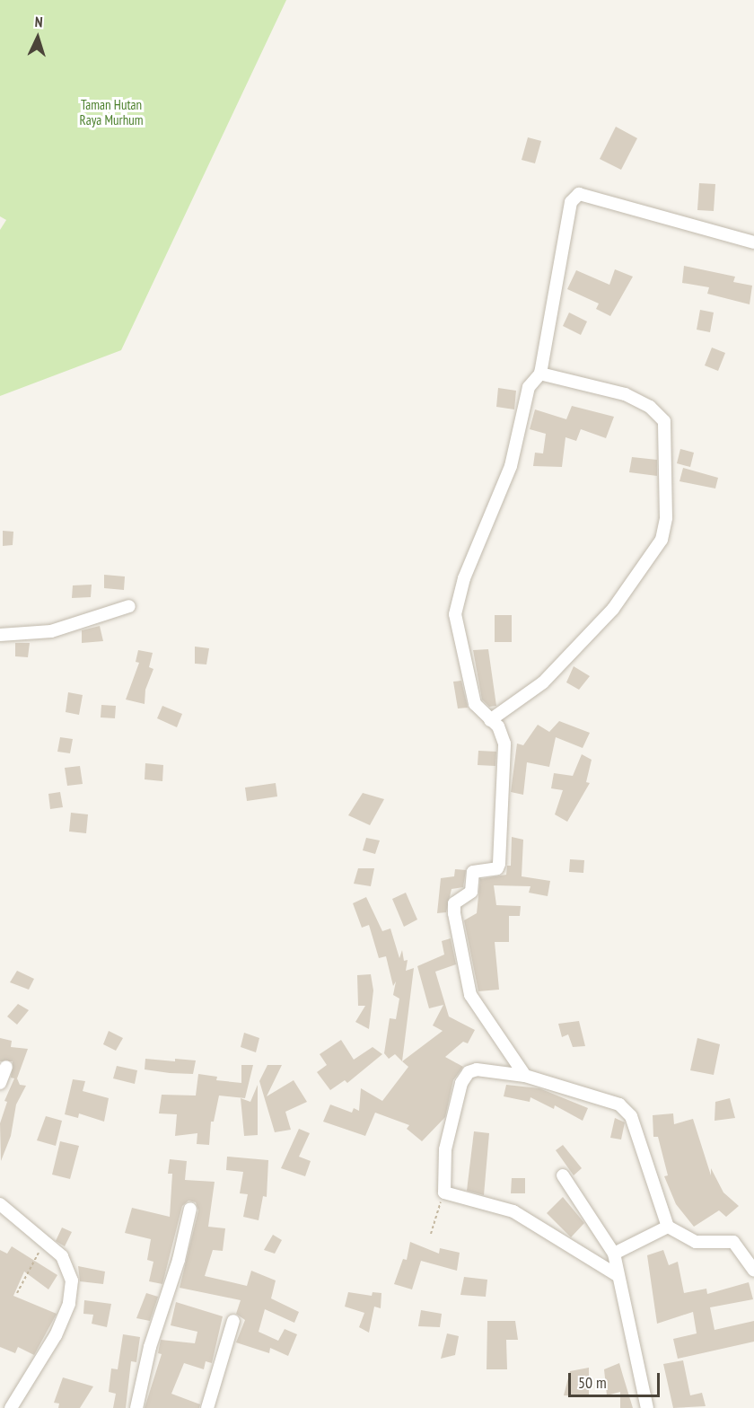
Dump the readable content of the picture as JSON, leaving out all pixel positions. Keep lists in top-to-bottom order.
{
  "parks": ["Taman Hutan Raya Murhum"],
  "scale_bar": "50 m",
  "north": "top"
}
